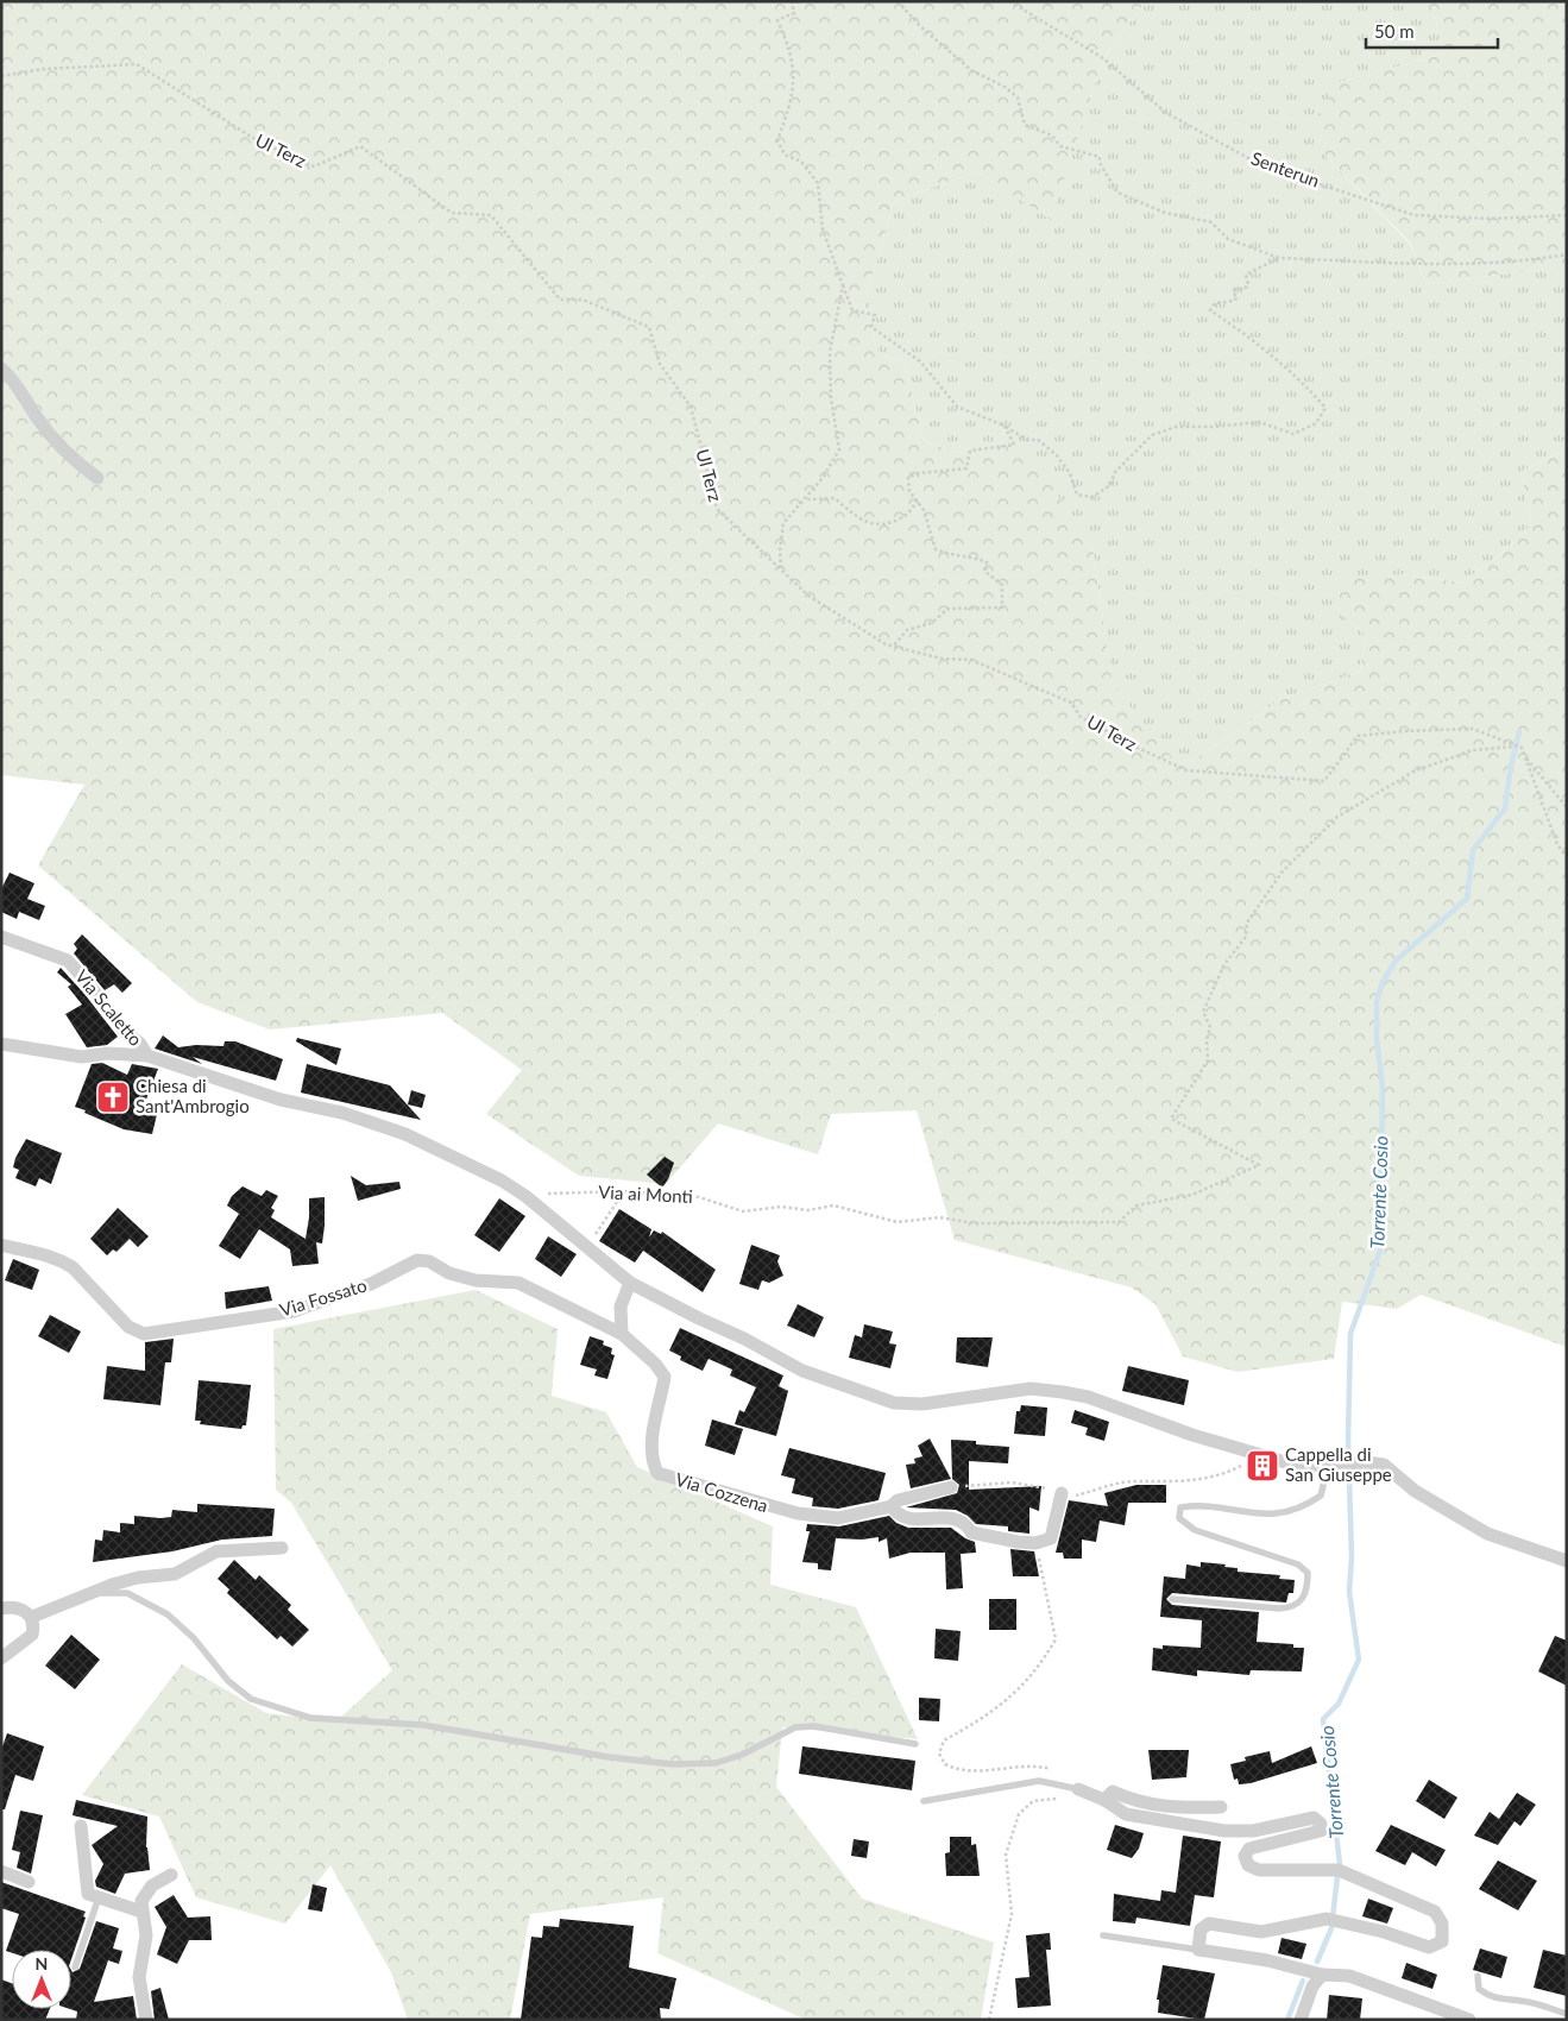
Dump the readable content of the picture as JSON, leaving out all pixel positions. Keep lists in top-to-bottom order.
{
  "streets": {
    "street": ["Via Scaletto", "Via Fossato", "Via Cozzena"],
    "path": ["Ul Terz", "Senterun", "Via ai Monti"]
  },
  "crossings": [
    ["Ul Terz", "Via ai Monti"],
    ["Via Fossato", "Via Cozzena"]
  ],
  "water": ["Torrente Cosio"],
  "places": {
    "church": ["Chiesa di Sant'Ambrogio"],
    "building": ["Cappella di San Giuseppe"]
  },
  "scale_bar": "50 m",
  "north": "top"
}
